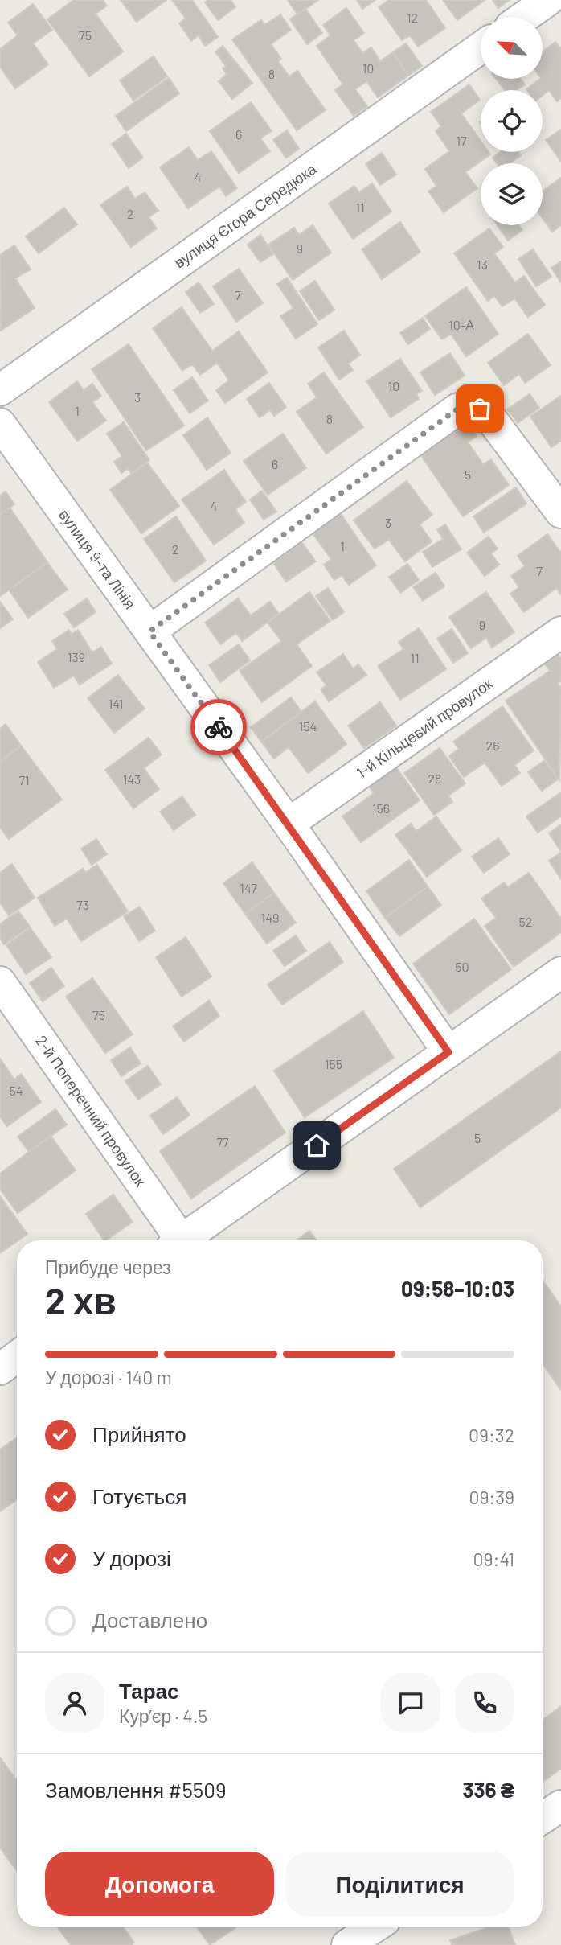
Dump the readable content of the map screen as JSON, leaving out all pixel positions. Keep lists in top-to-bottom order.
{
  "streets": {
    "street": [
      "вулиця Єгора Середюка",
      "вулиця 9-та Лінія",
      "1-й Кільцевий провулок",
      "2-й Поперечний провулок"
    ]
  },
  "crossings": [
    ["вулиця 9-та Лінія", "1-й Кільцевий провулок"]
  ],
  "house_numbers": [
    "12",
    "75",
    "10",
    "8",
    "6",
    "17",
    "4",
    "11",
    "2",
    "9",
    "13",
    "7",
    "10-А",
    "10",
    "3",
    "1",
    "8",
    "6",
    "5",
    "4",
    "3",
    "1",
    "2",
    "7",
    "9",
    "139",
    "11",
    "141",
    "154",
    "26",
    "28",
    "143",
    "71",
    "156",
    "147",
    "73",
    "149",
    "52",
    "50",
    "75",
    "155",
    "54",
    "5",
    "77"
  ],
  "north": "top left",
  "page": {
    "heading": ["2 хв", "Прибуде через", "09:58–10:03"],
    "panel": [
      "Тарас",
      "Кур’єр · 4.5",
      "Замовлення #5509",
      "336 ₴"
    ],
    "bar": "У дорозі · 140 m",
    "list": [
      ["Прийнято", "09:32"],
      ["Готується", "09:39"],
      ["У дорозі", "09:41"],
      "Доставлено"
    ],
    "buttons": ["Допомога", "Поділитися"]
  }
}
